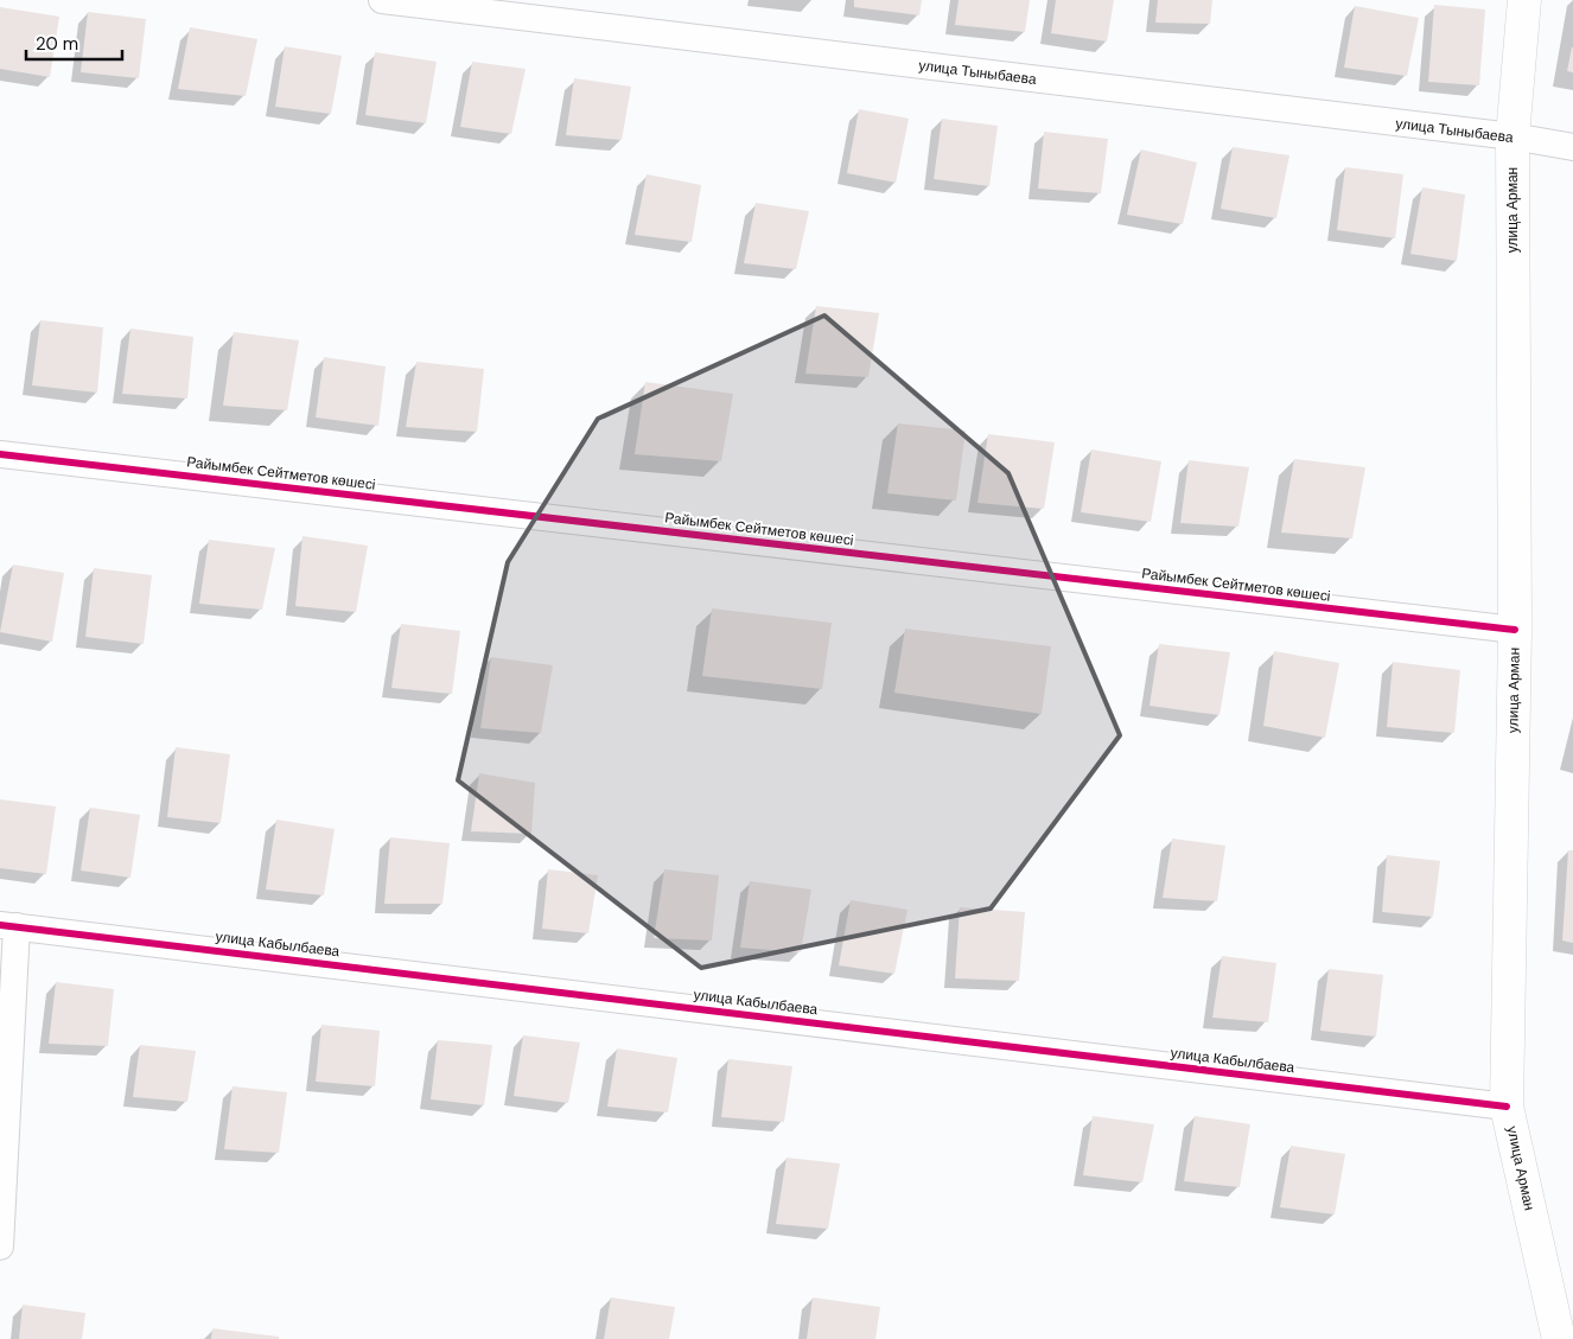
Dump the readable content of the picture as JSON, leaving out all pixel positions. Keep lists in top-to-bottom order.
{
  "streets": {
    "street": [
      "улица Тыныбаева",
      "улица Арман",
      "Райымбек Сейтметов көшесі",
      "улица Кабылбаева"
    ]
  },
  "crossings": [
    ["улица Тыныбаева", "улица Арман"],
    ["улица Арман", "Райымбек Сейтметов көшесі"],
    ["улица Арман", "улица Кабылбаева"]
  ],
  "scale_bar": "20 m"
}
